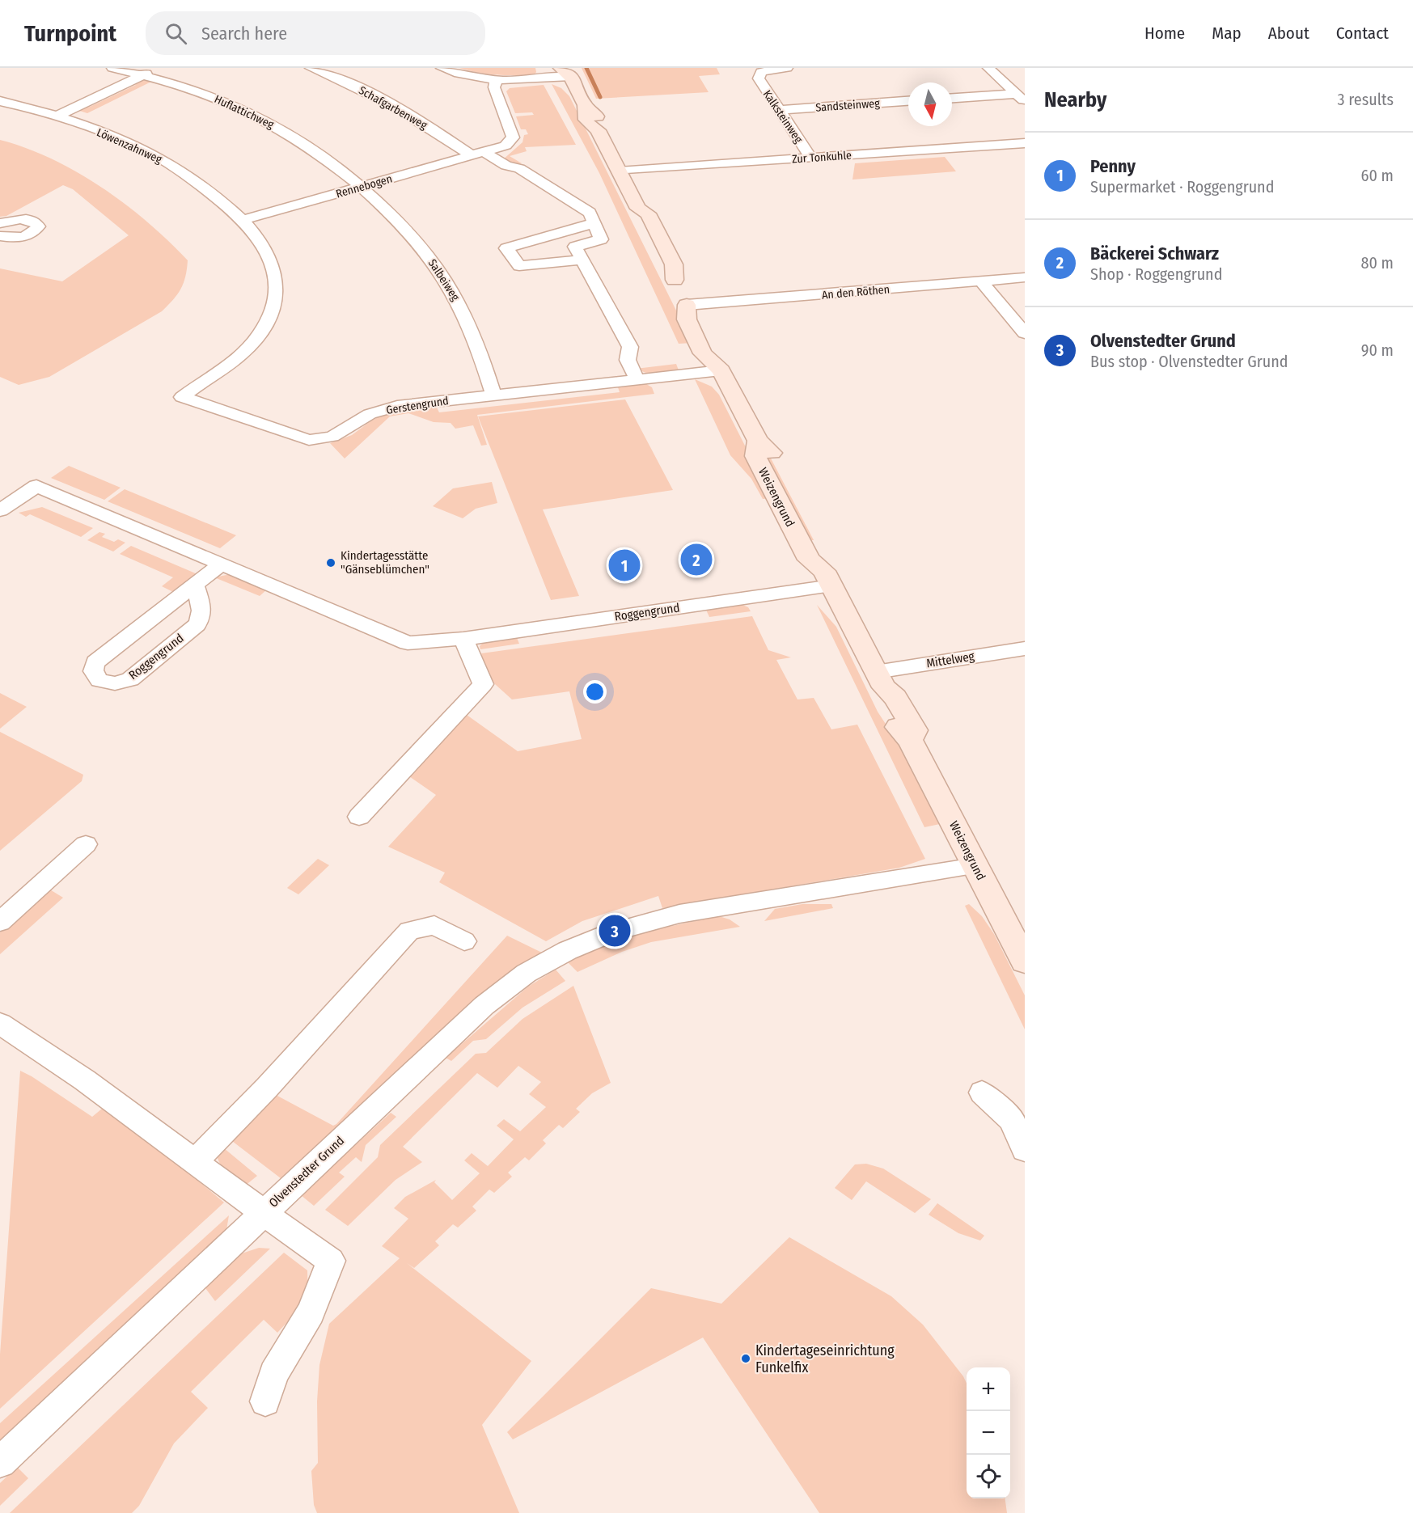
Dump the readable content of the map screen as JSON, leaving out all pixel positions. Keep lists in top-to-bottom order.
{
  "streets": {
    "main road": ["Weizengrund"],
    "street": [
      "Sandsteinweg",
      "Schafgarbenweg",
      "Huflattichweg",
      "Kalksteinweg",
      "Löwenzahnweg",
      "Zur Tonkuhle",
      "Rennebogen",
      "Salbeiweg",
      "An den Röthen",
      "Gerstengrund",
      "Roggengrund",
      "Mittelweg",
      "Olvenstedter Grund"
    ]
  },
  "crossings": [
    ["Sandsteinweg", "Kalksteinweg"],
    ["Schafgarbenweg", "Rennebogen"],
    ["Huflattichweg", "Rennebogen"],
    ["Huflattichweg", "Salbeiweg"],
    ["Kalksteinweg", "Zur Tonkuhle"],
    ["Löwenzahnweg", "Rennebogen"],
    ["Löwenzahnweg", "Gerstengrund"],
    ["Zur Tonkuhle", "Weizengrund"],
    ["Rennebogen", "Salbeiweg"],
    ["Salbeiweg", "Gerstengrund"],
    ["An den Röthen", "Weizengrund"],
    ["Gerstengrund", "Weizengrund"],
    ["Weizengrund", "Roggengrund"],
    ["Weizengrund", "Mittelweg"],
    ["Weizengrund", "Olvenstedter Grund"]
  ],
  "places": ["Kindertagesstätte \"Gänseblümchen\"", "Kindertageseinrichtung Funkelfix"],
  "north": "bottom",
  "page": {
    "header": "Turnpoint",
    "search": "Search here",
    "nav": [
      "Home",
      "Map",
      "About",
      "Contact"
    ],
    "heading": ["Nearby", "3 results"],
    "list": [
      {
        "mark": "1",
        "name": "Penny",
        "note": "Supermarket · Roggengrund",
        "value": "60 m"
      },
      {
        "mark": "2",
        "name": "Bäckerei Schwarz",
        "note": "Shop · Roggengrund",
        "value": "80 m"
      },
      {
        "mark": "3",
        "name": "Olvenstedter Grund",
        "note": "Bus stop · Olvenstedter Grund",
        "value": "90 m"
      }
    ],
    "pins": ["2", "1", "3"],
    "map_buttons": ["+", "−"]
  }
}
